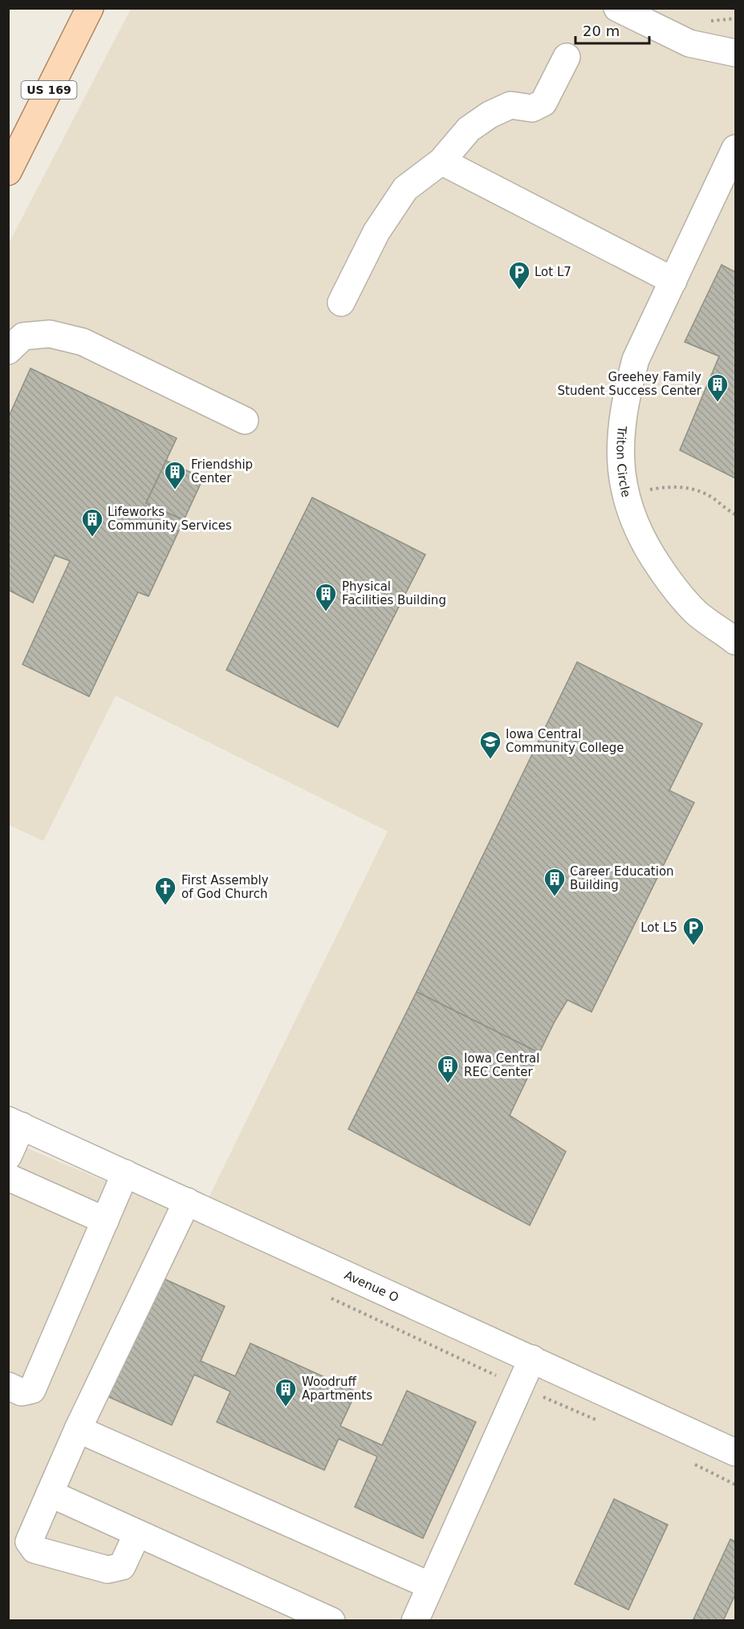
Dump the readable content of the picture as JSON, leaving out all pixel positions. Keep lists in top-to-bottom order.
{
  "streets": {
    "main road": ["US 169"],
    "street": ["Triton Circle", "Avenue O"]
  },
  "places": {
    "parking": ["Lot L7", "Lot L5"],
    "building": [
      "Greehey Family Student Success Center",
      "Friendship Center",
      "Lifeworks Community Services",
      "Physical Facilities Building",
      "Career Education Building",
      "Iowa Central REC Center",
      "Woodruff Apartments"
    ],
    "school or university": ["Iowa Central Community College"],
    "church": ["First Assembly of God Church"]
  },
  "scale_bar": "20 m"
}
